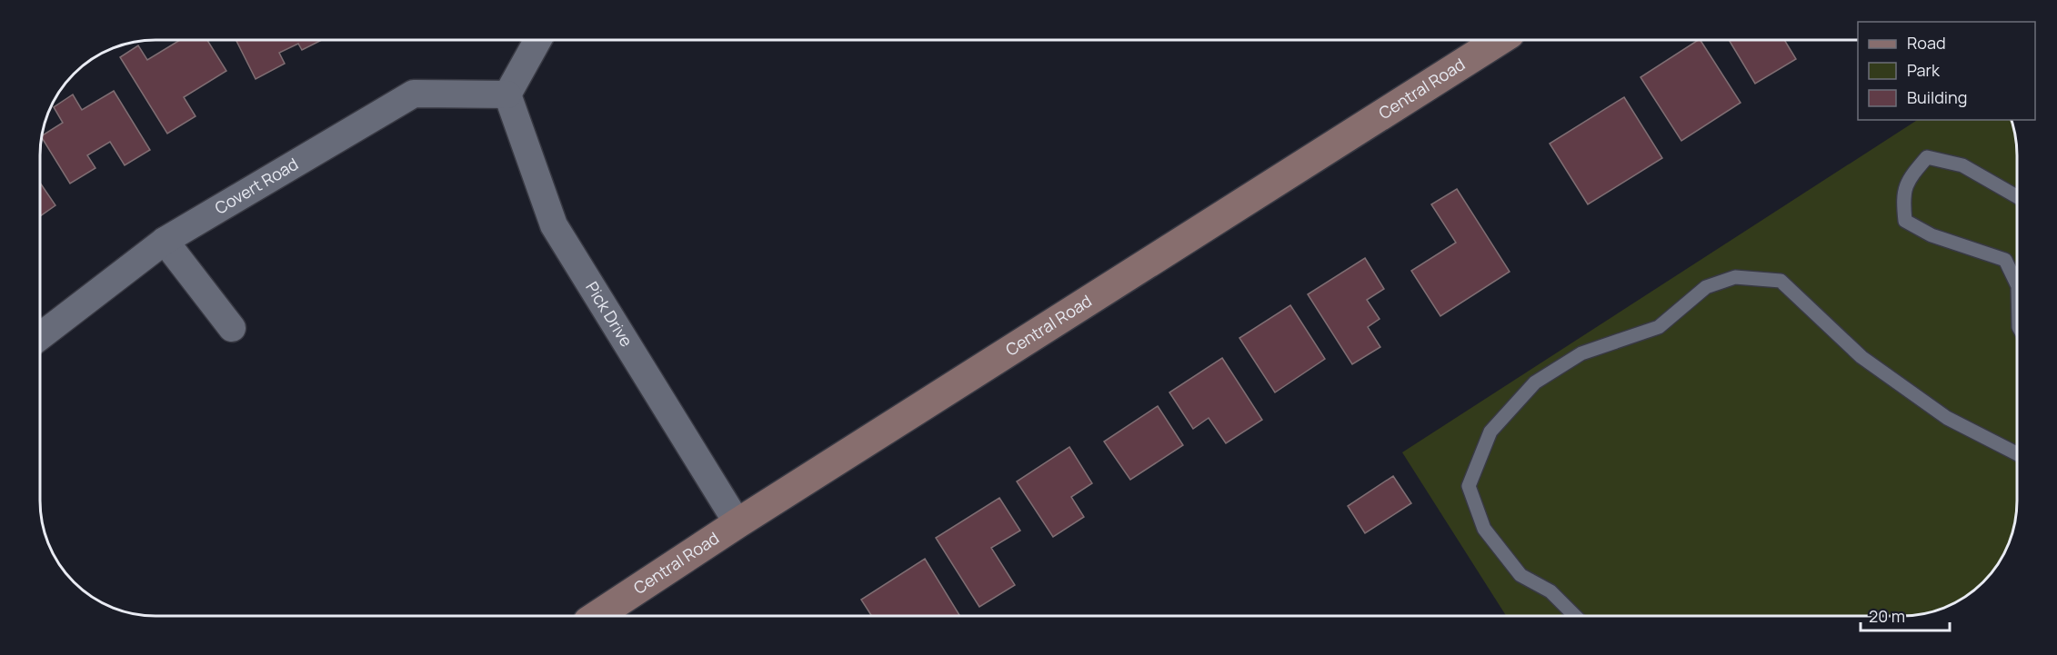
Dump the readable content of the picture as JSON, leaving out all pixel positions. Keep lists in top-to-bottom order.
{
  "streets": {
    "main road": ["Central Road"],
    "street": ["Covert Road", "Pick Drive"]
  },
  "crossings": [
    ["Central Road", "Pick Drive"],
    ["Covert Road", "Pick Drive"]
  ],
  "legend": ["Road", "Park", "Building"],
  "scale_bar": "20 m"
}
